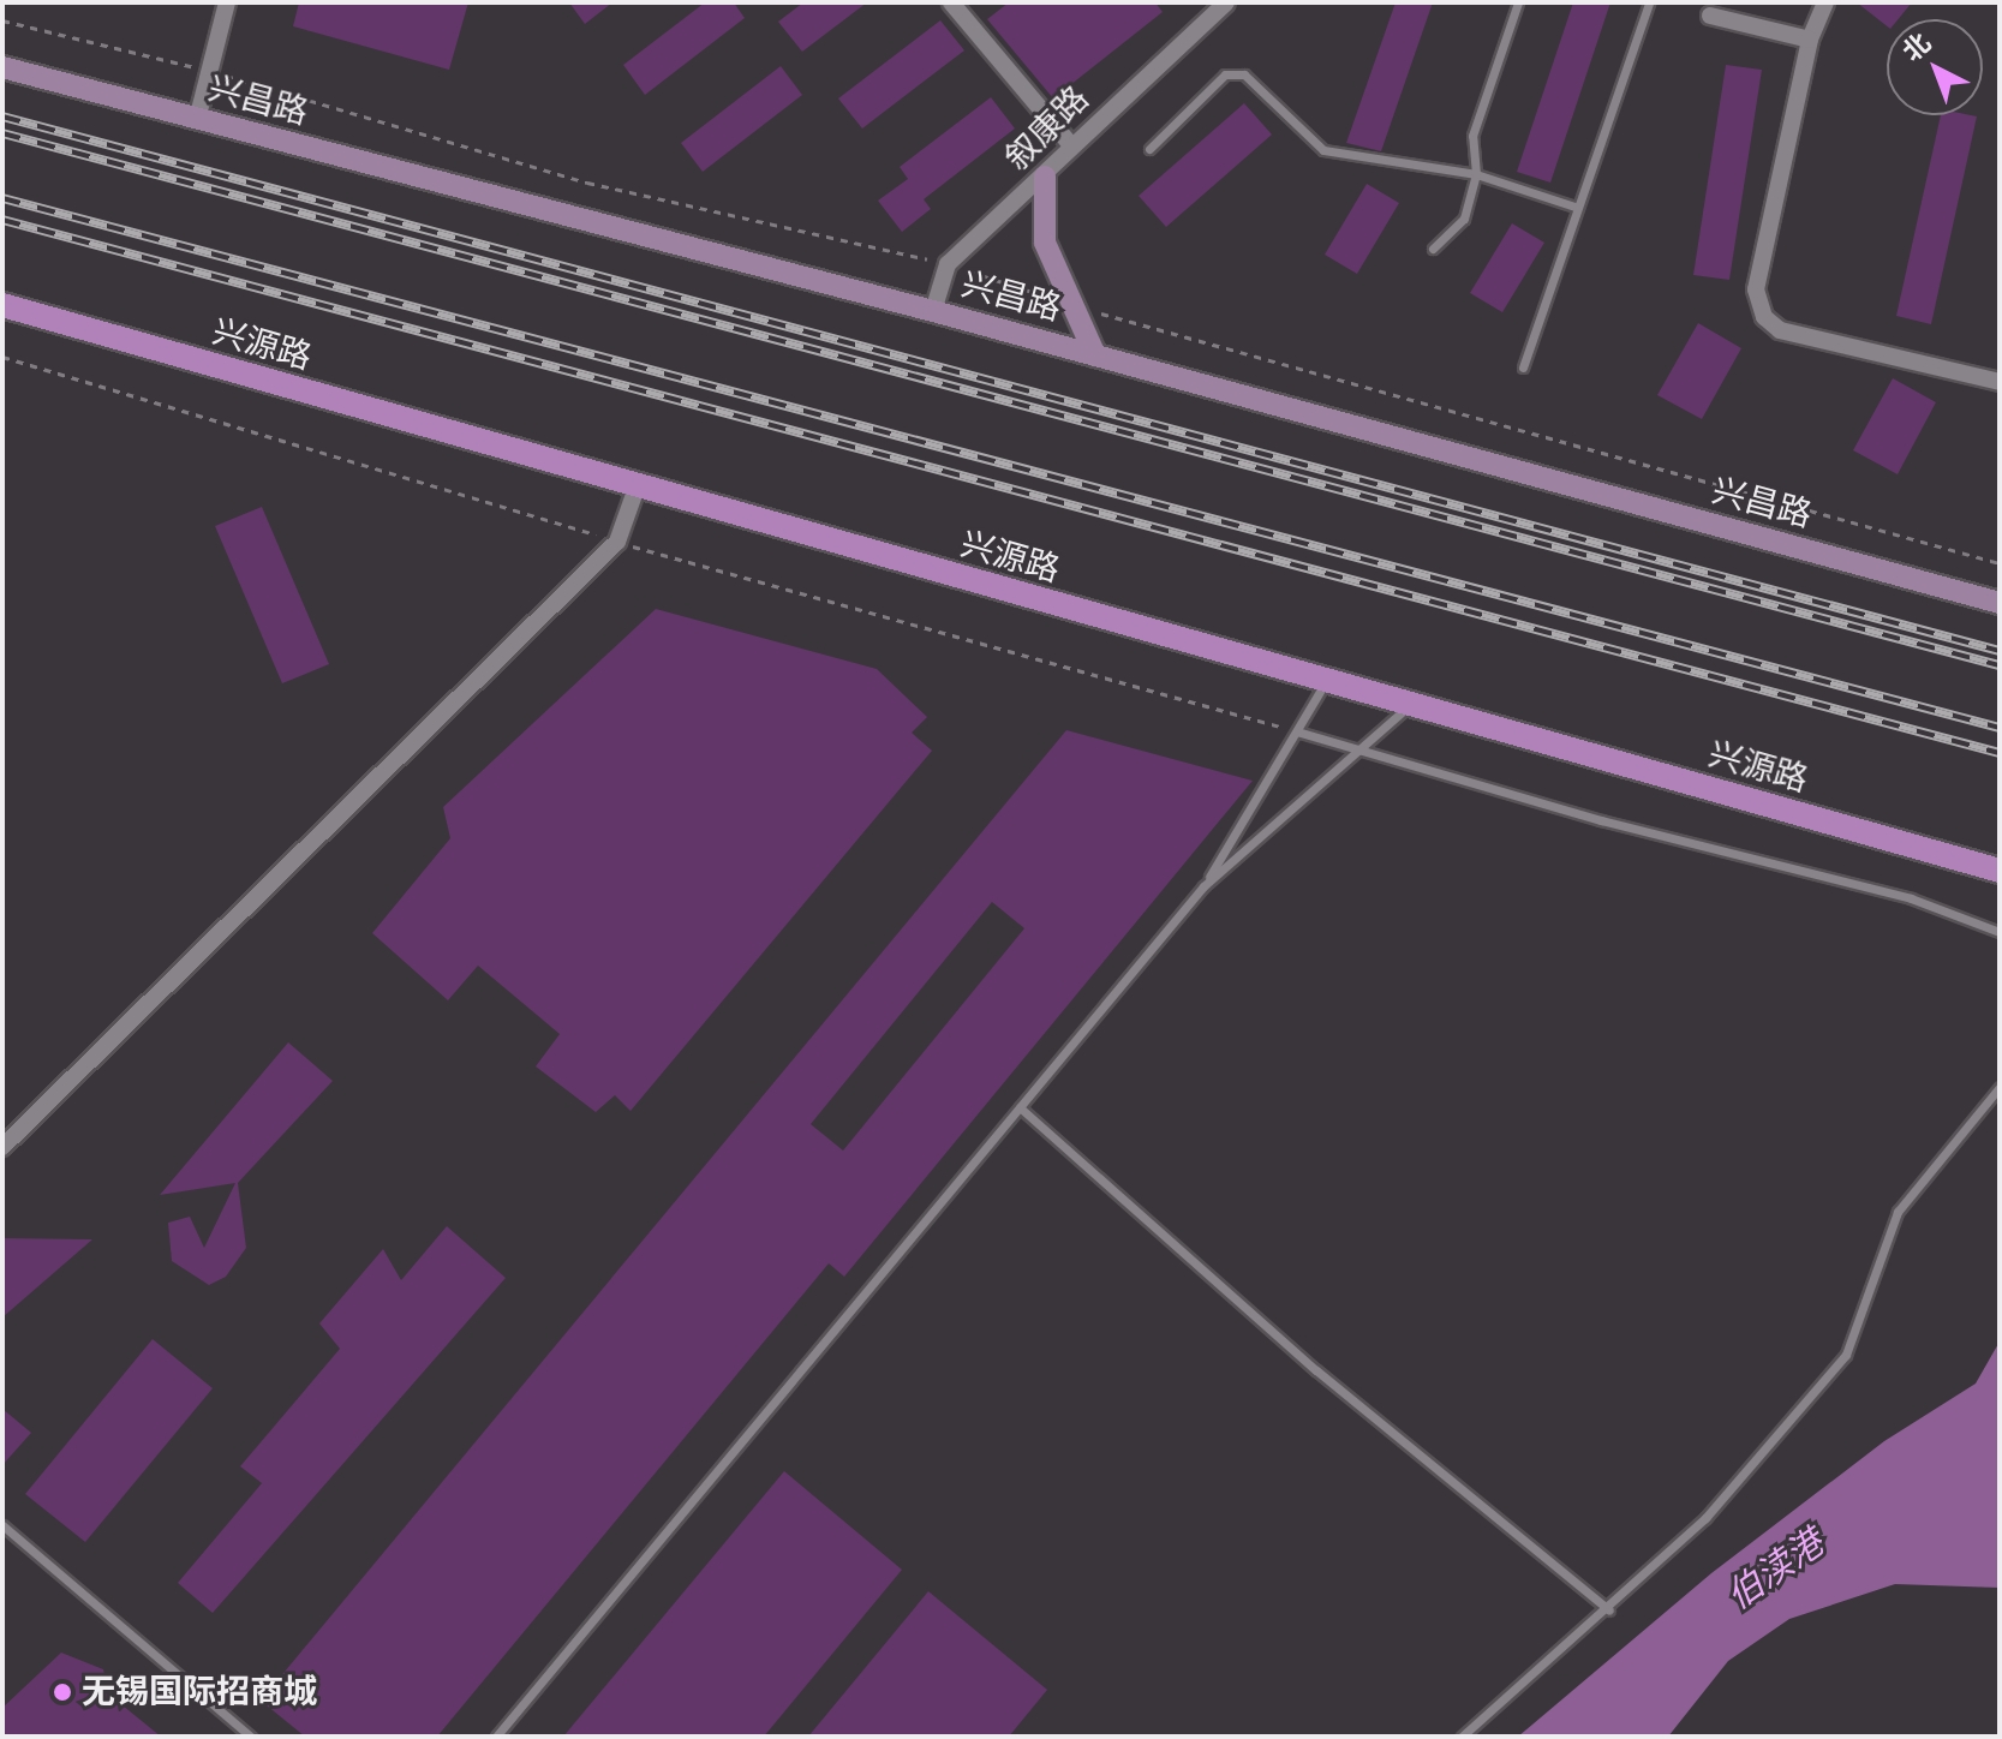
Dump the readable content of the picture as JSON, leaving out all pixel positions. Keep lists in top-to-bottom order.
{
  "streets": {
    "main road": ["兴昌路", "兴源路"],
    "street": ["叙康路"]
  },
  "water": ["伯渎港"],
  "places": ["无锡国际招商城"],
  "north": "top left"
}
